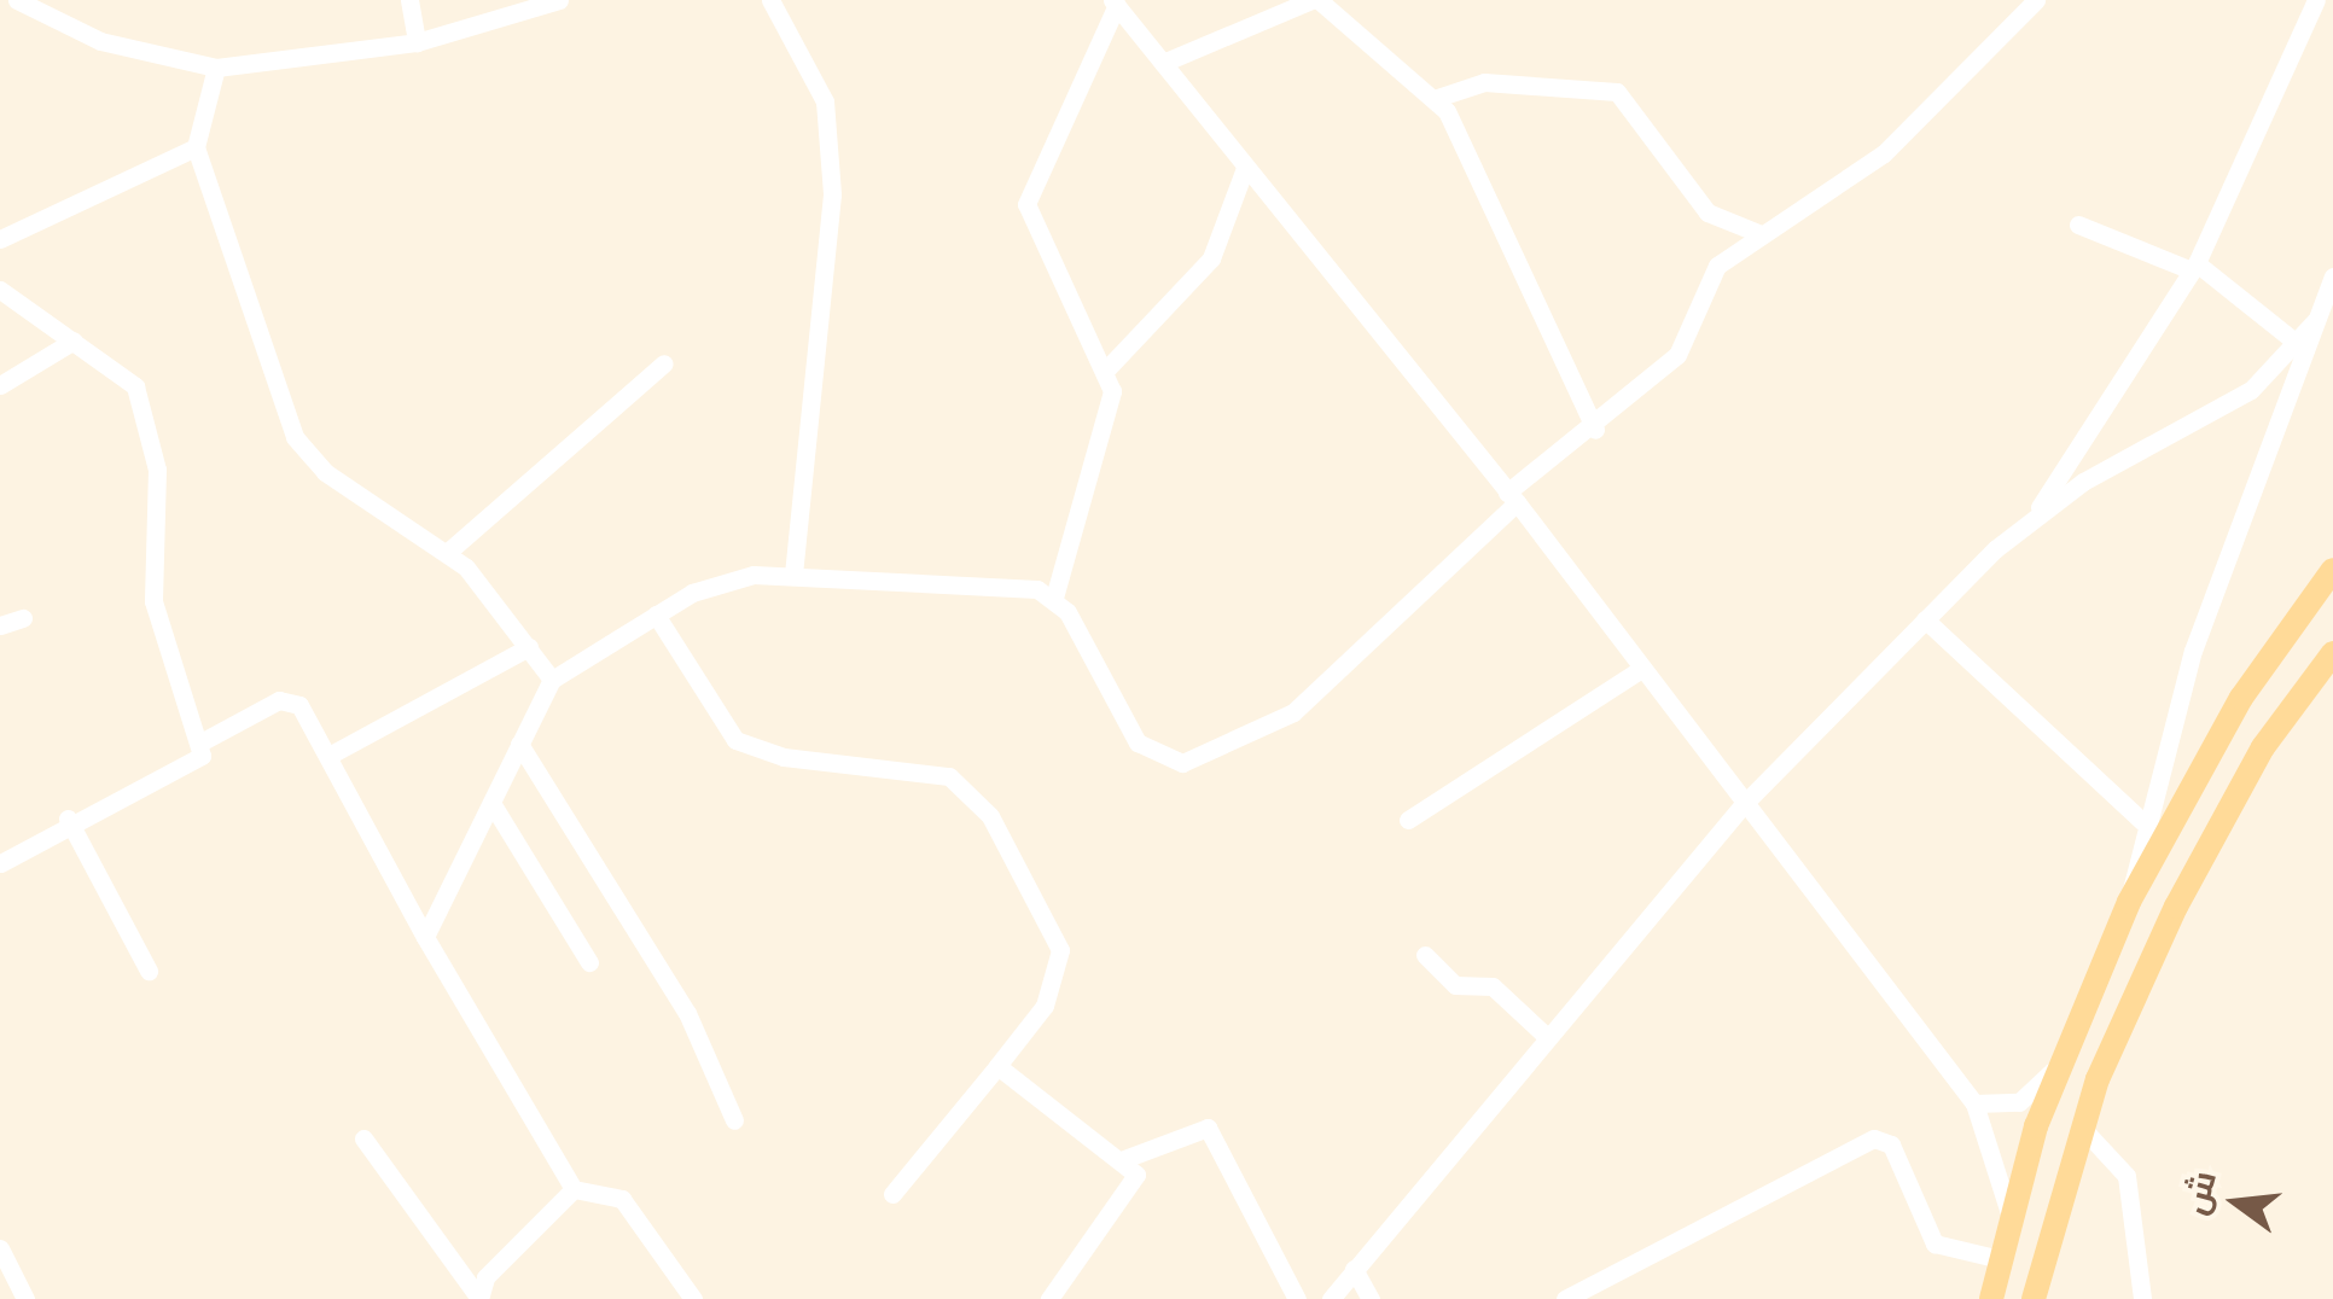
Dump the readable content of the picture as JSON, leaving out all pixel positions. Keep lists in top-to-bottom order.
{
  "north": "left"
}
